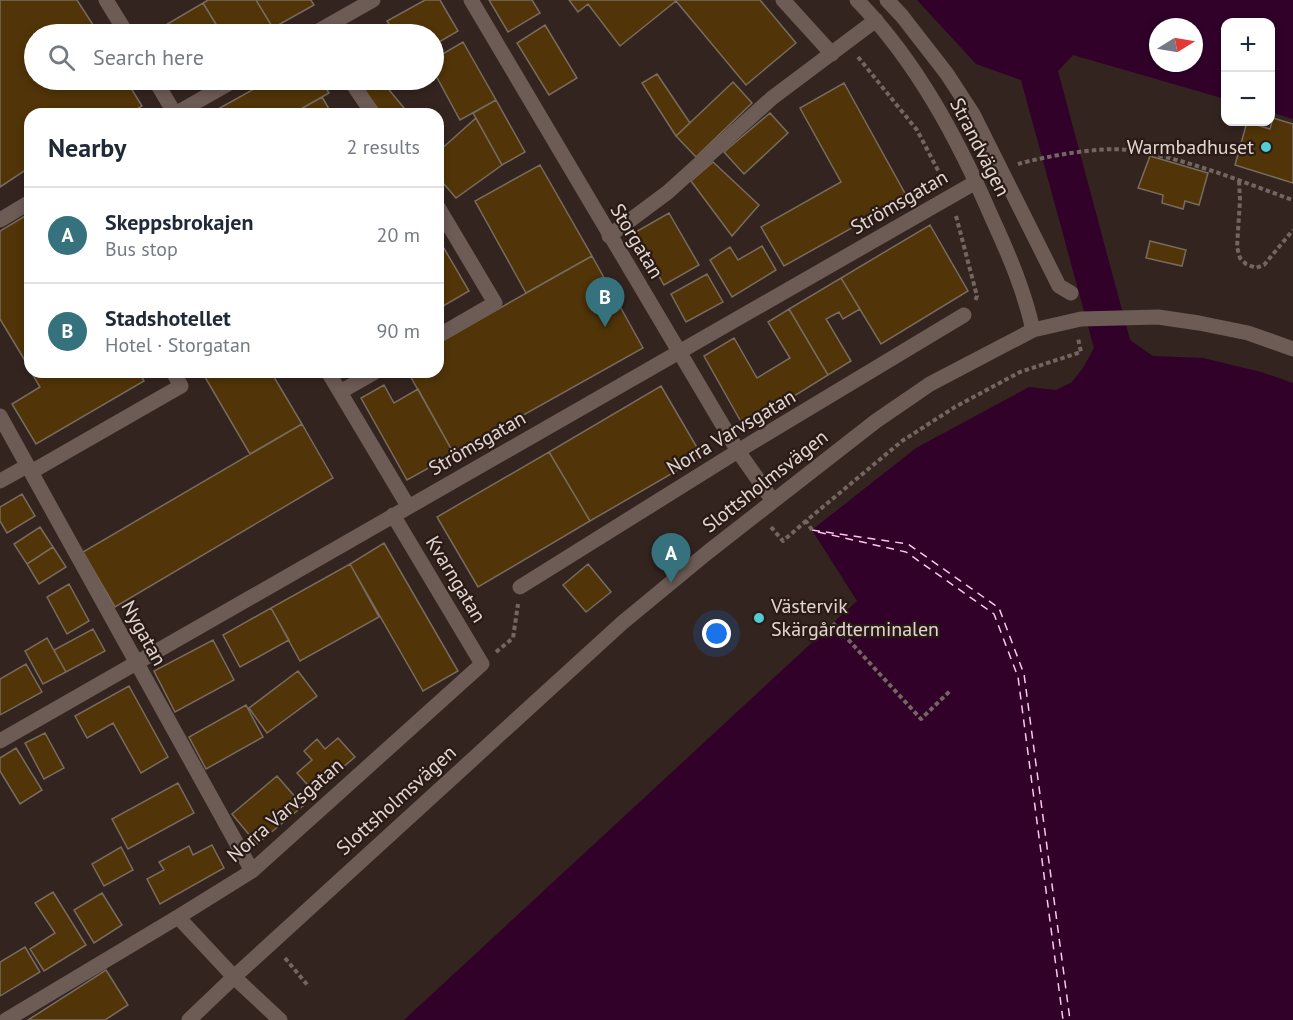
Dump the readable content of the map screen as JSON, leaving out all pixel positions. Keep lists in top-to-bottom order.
{
  "streets": {
    "street": [
      "Strandvägen",
      "Strömsgatan",
      "Storgatan",
      "Norra Varvsgatan",
      "Slottsholmsvägen",
      "Kvarngatan",
      "Nygatan"
    ]
  },
  "crossings": [
    ["Strandvägen", "Strömsgatan"],
    ["Strandvägen", "Slottsholmsvägen"],
    ["Strömsgatan", "Storgatan"],
    ["Strömsgatan", "Kvarngatan"],
    ["Strömsgatan", "Nygatan"],
    ["Storgatan", "Norra Varvsgatan"],
    ["Storgatan", "Slottsholmsvägen"],
    ["Norra Varvsgatan", "Kvarngatan"],
    ["Norra Varvsgatan", "Nygatan"]
  ],
  "places": ["Warmbadhuset", "Västervik Skärgårdterminalen"],
  "north": "right",
  "page": {
    "map_buttons": ["+", "−"],
    "search": "Search here",
    "heading": ["Nearby", "2 results"],
    "list": [
      {
        "mark": "A",
        "name": "Skeppsbrokajen",
        "note": "Bus stop",
        "value": "20 m"
      },
      {
        "mark": "B",
        "name": "Stadshotellet",
        "note": "Hotel · Storgatan",
        "value": "90 m"
      }
    ],
    "pins": ["B", "A"]
  }
}
